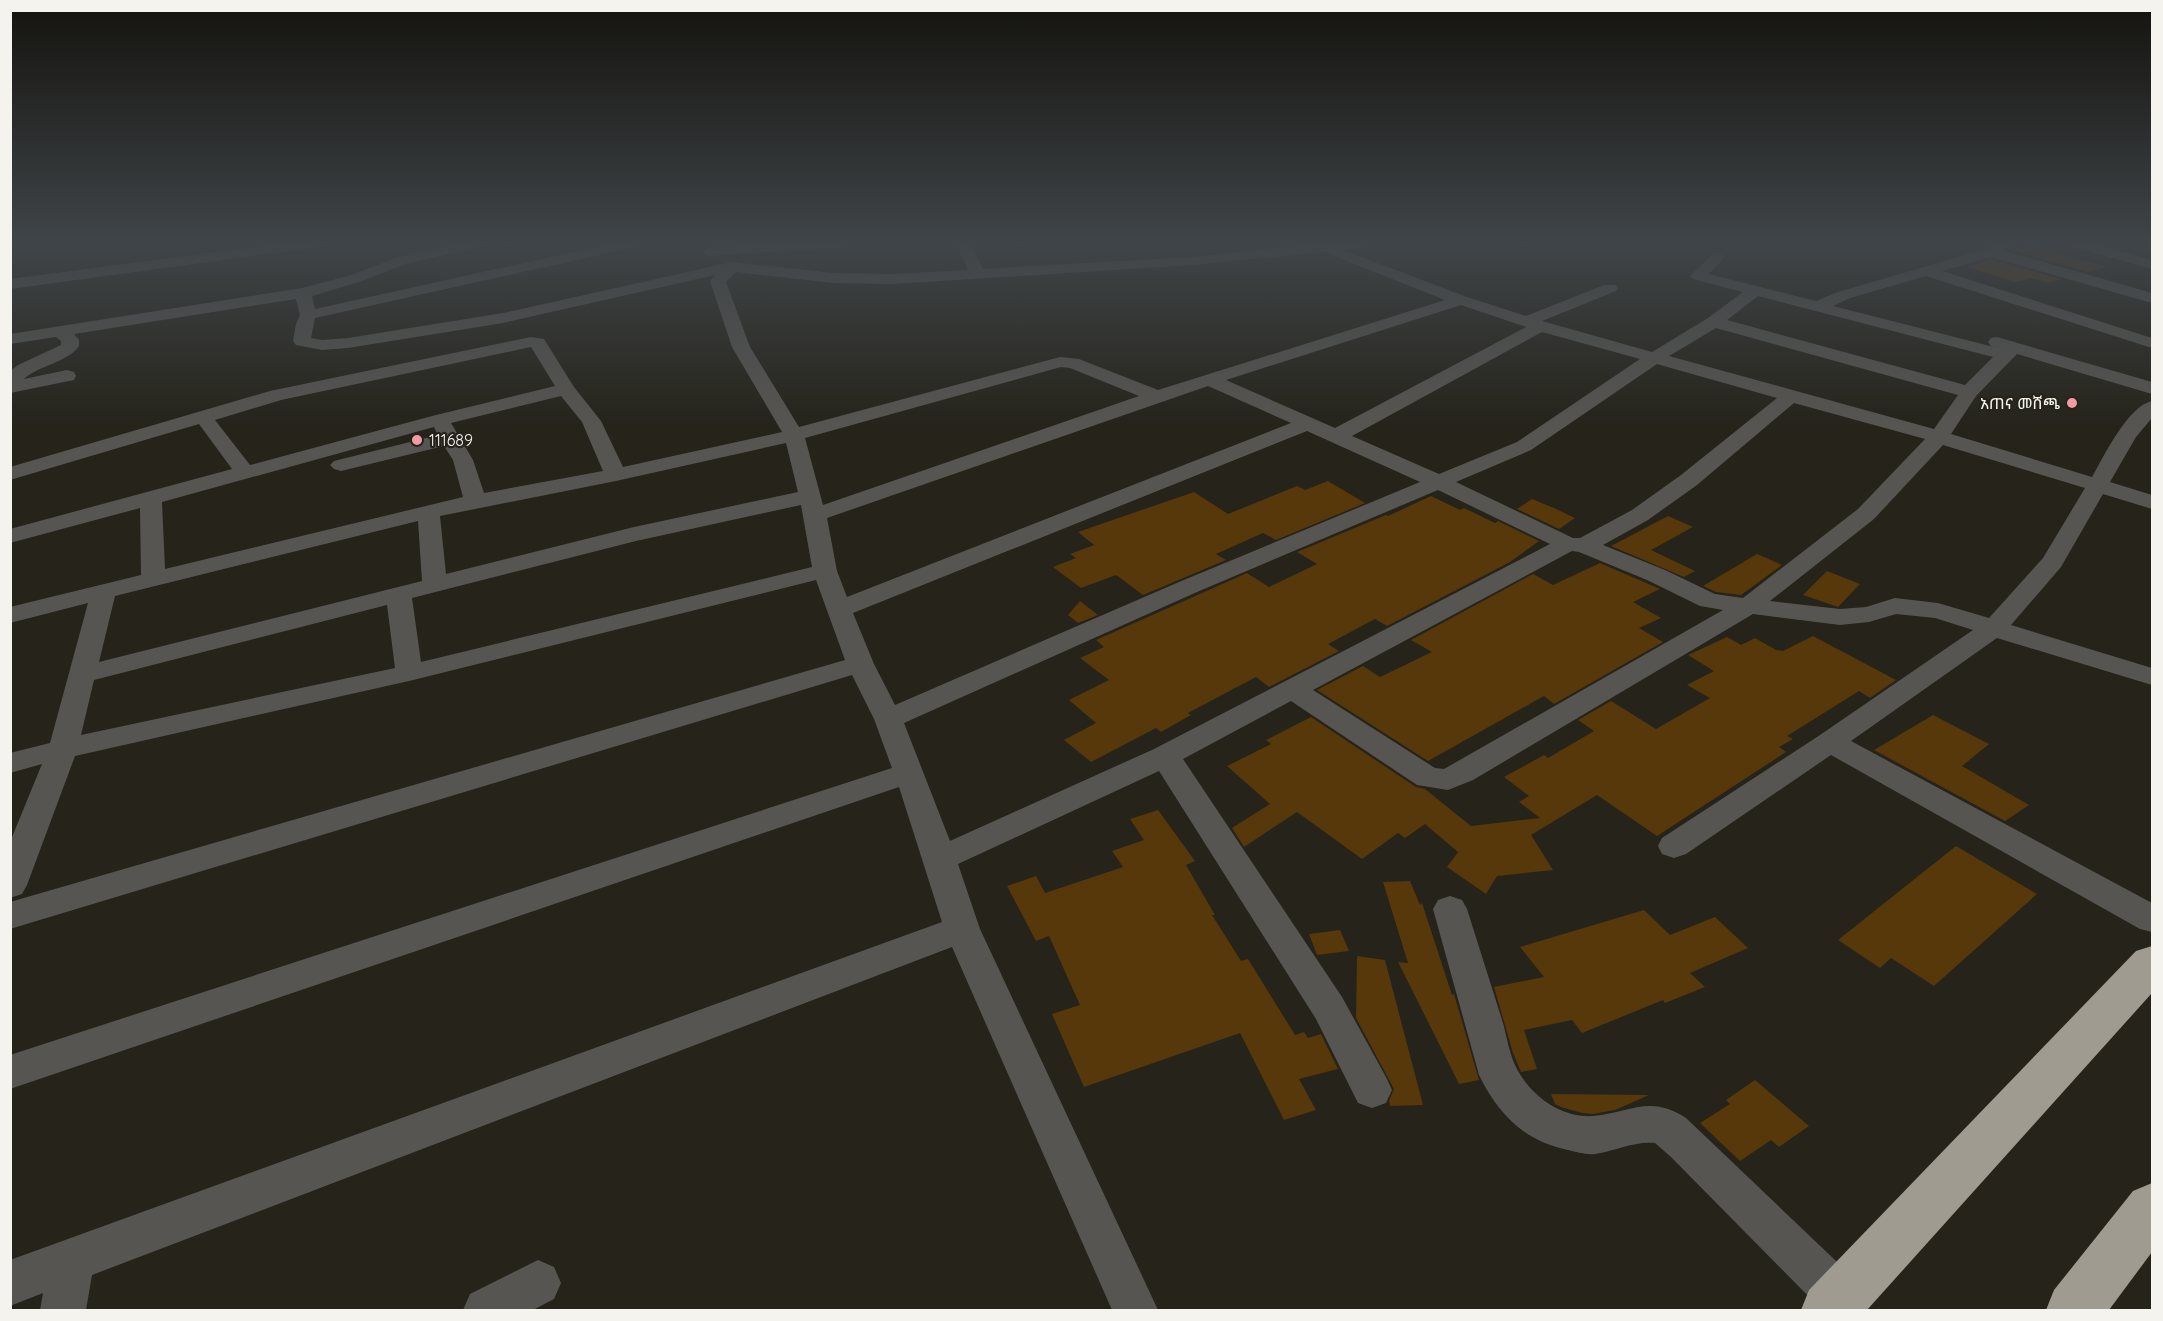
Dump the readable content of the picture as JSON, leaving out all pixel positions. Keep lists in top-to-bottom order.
{
  "places": ["አጠና መሸጫ", "111689"]
}
